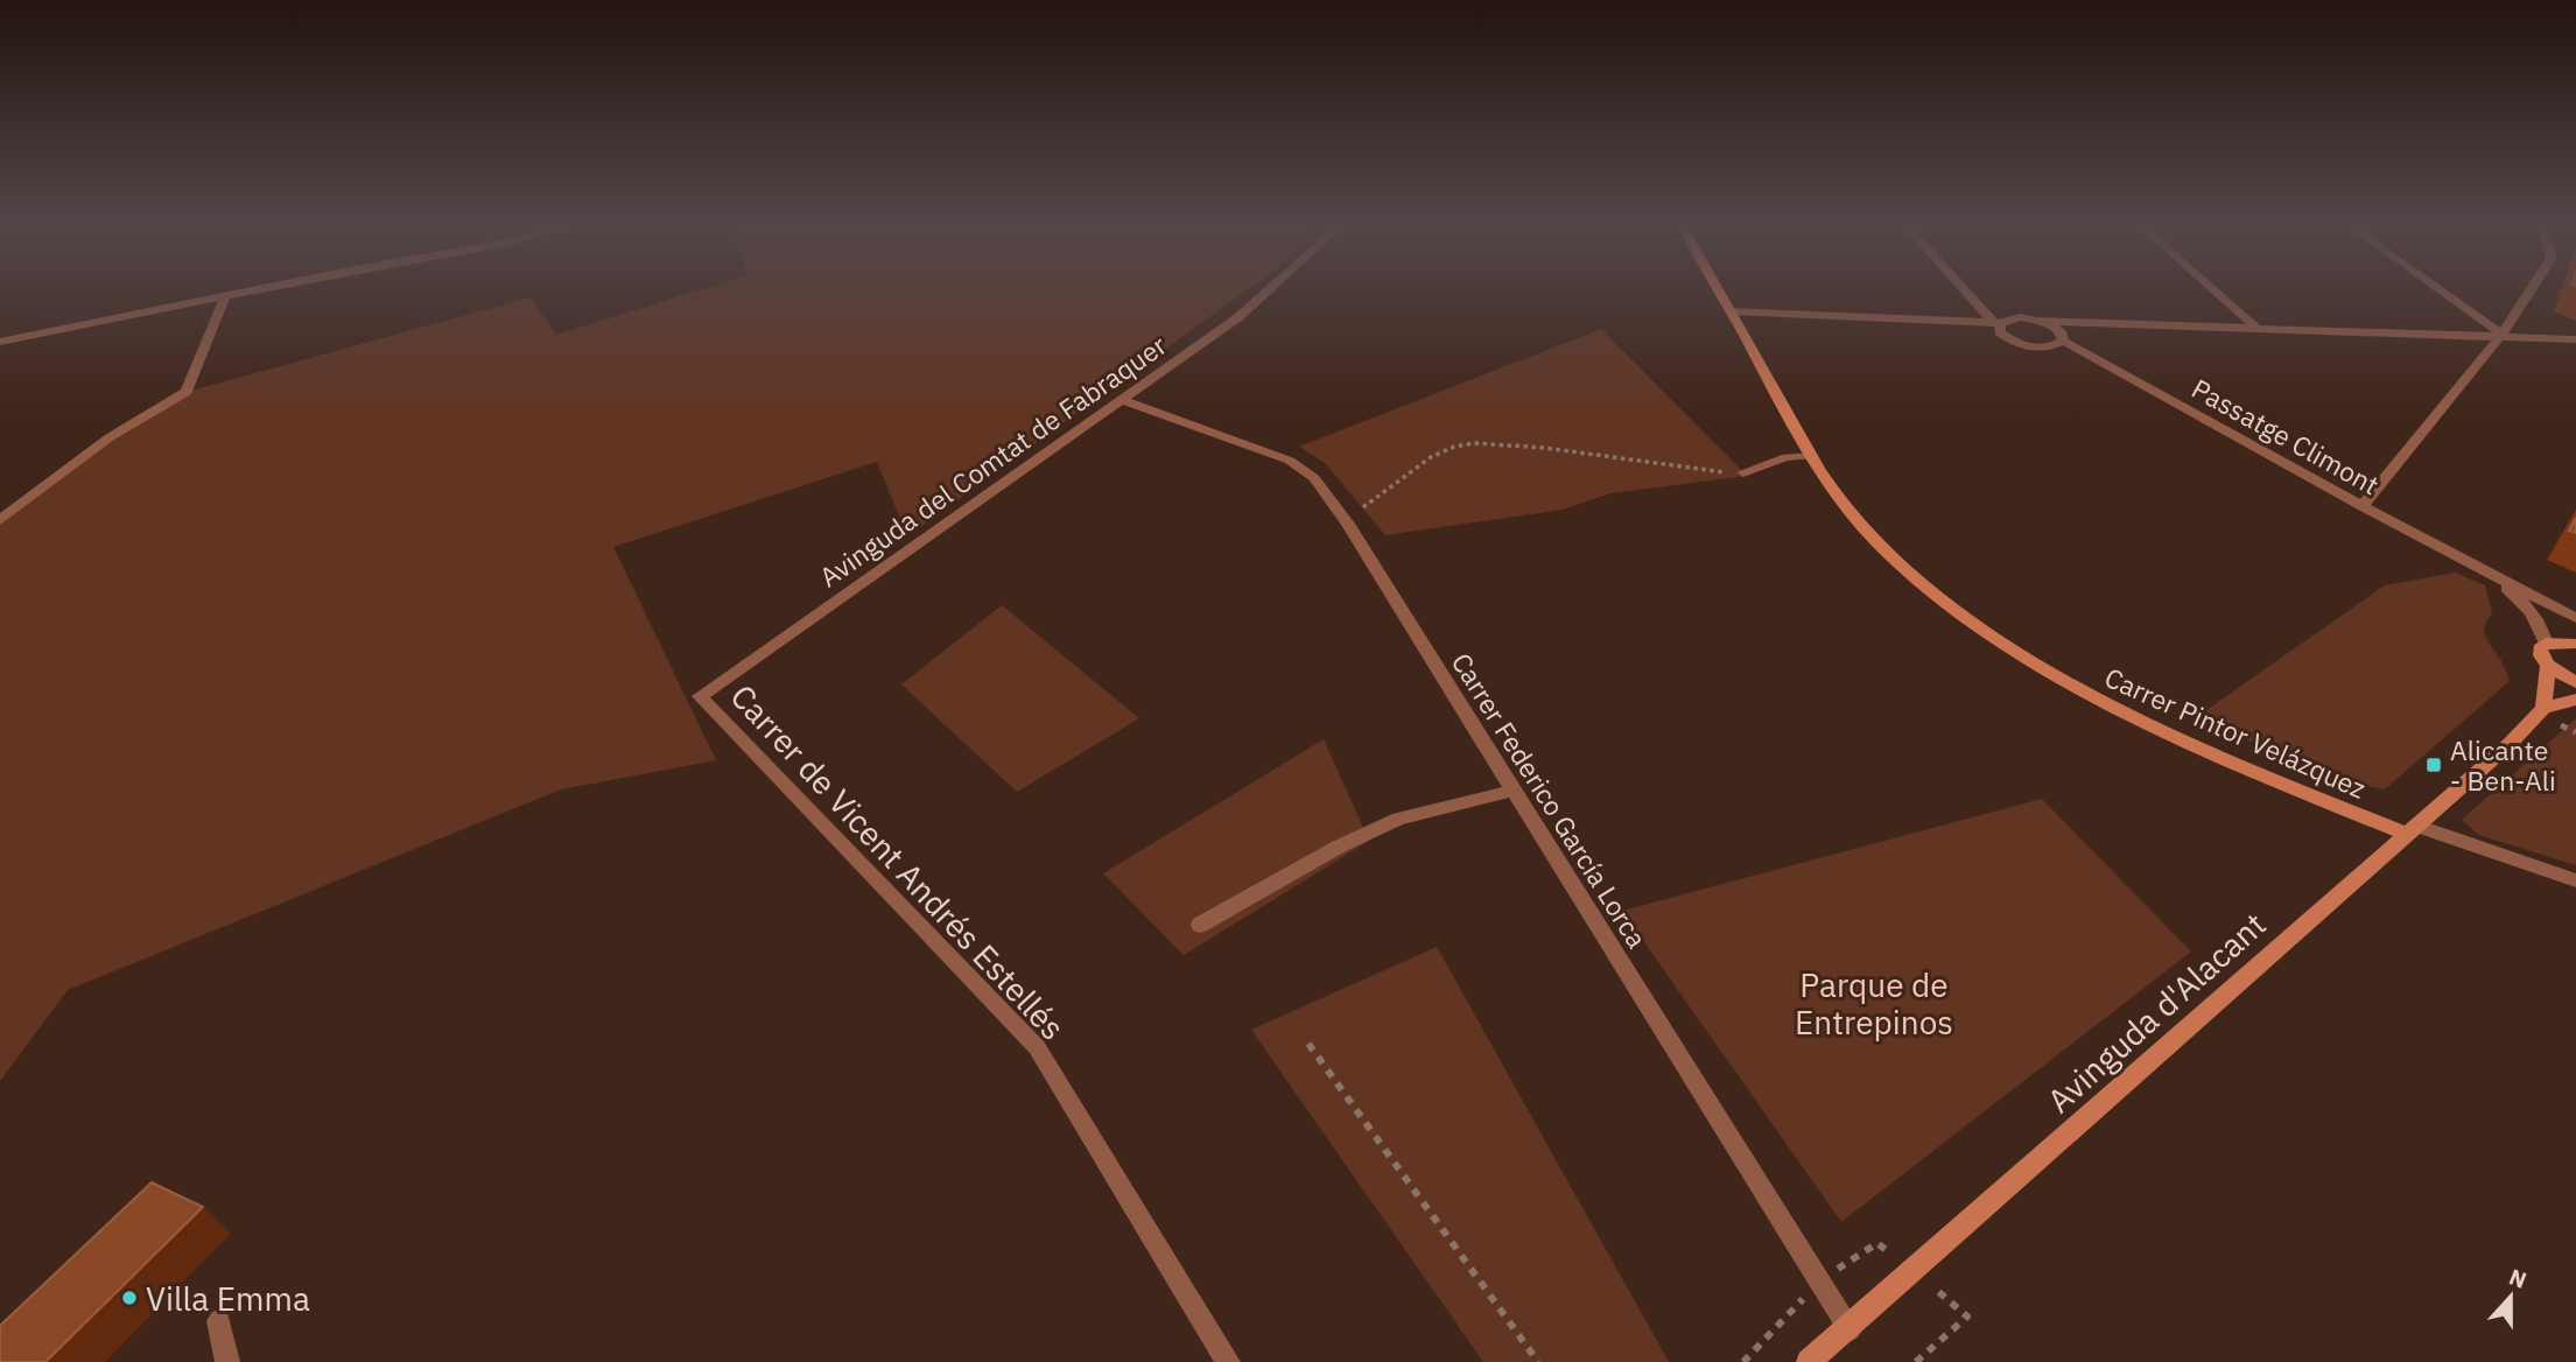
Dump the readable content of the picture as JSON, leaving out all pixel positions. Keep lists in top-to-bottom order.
{
  "streets": {
    "street": [
      "Passatge Climont",
      "Avinguda del Comtat de Fabraquer",
      "Carrer Pintor Velázquez",
      "Carrer Federico García Lorca",
      "Carrer de Vicent Andrés Estellés",
      "Avinguda d'Alacant"
    ]
  },
  "crossings": [
    ["Avinguda del Comtat de Fabraquer", "Carrer Federico García Lorca"],
    ["Avinguda del Comtat de Fabraquer", "Carrer de Vicent Andrés Estellés"],
    ["Carrer Pintor Velázquez", "Avinguda d'Alacant"],
    ["Carrer Federico García Lorca", "Avinguda d'Alacant"]
  ],
  "parks": ["Parque de Entrepinos"],
  "places": {
    "transit": ["Alicante - Ben-Ali"],
    "other": ["Villa Emma"]
  },
  "north": "top"
}
